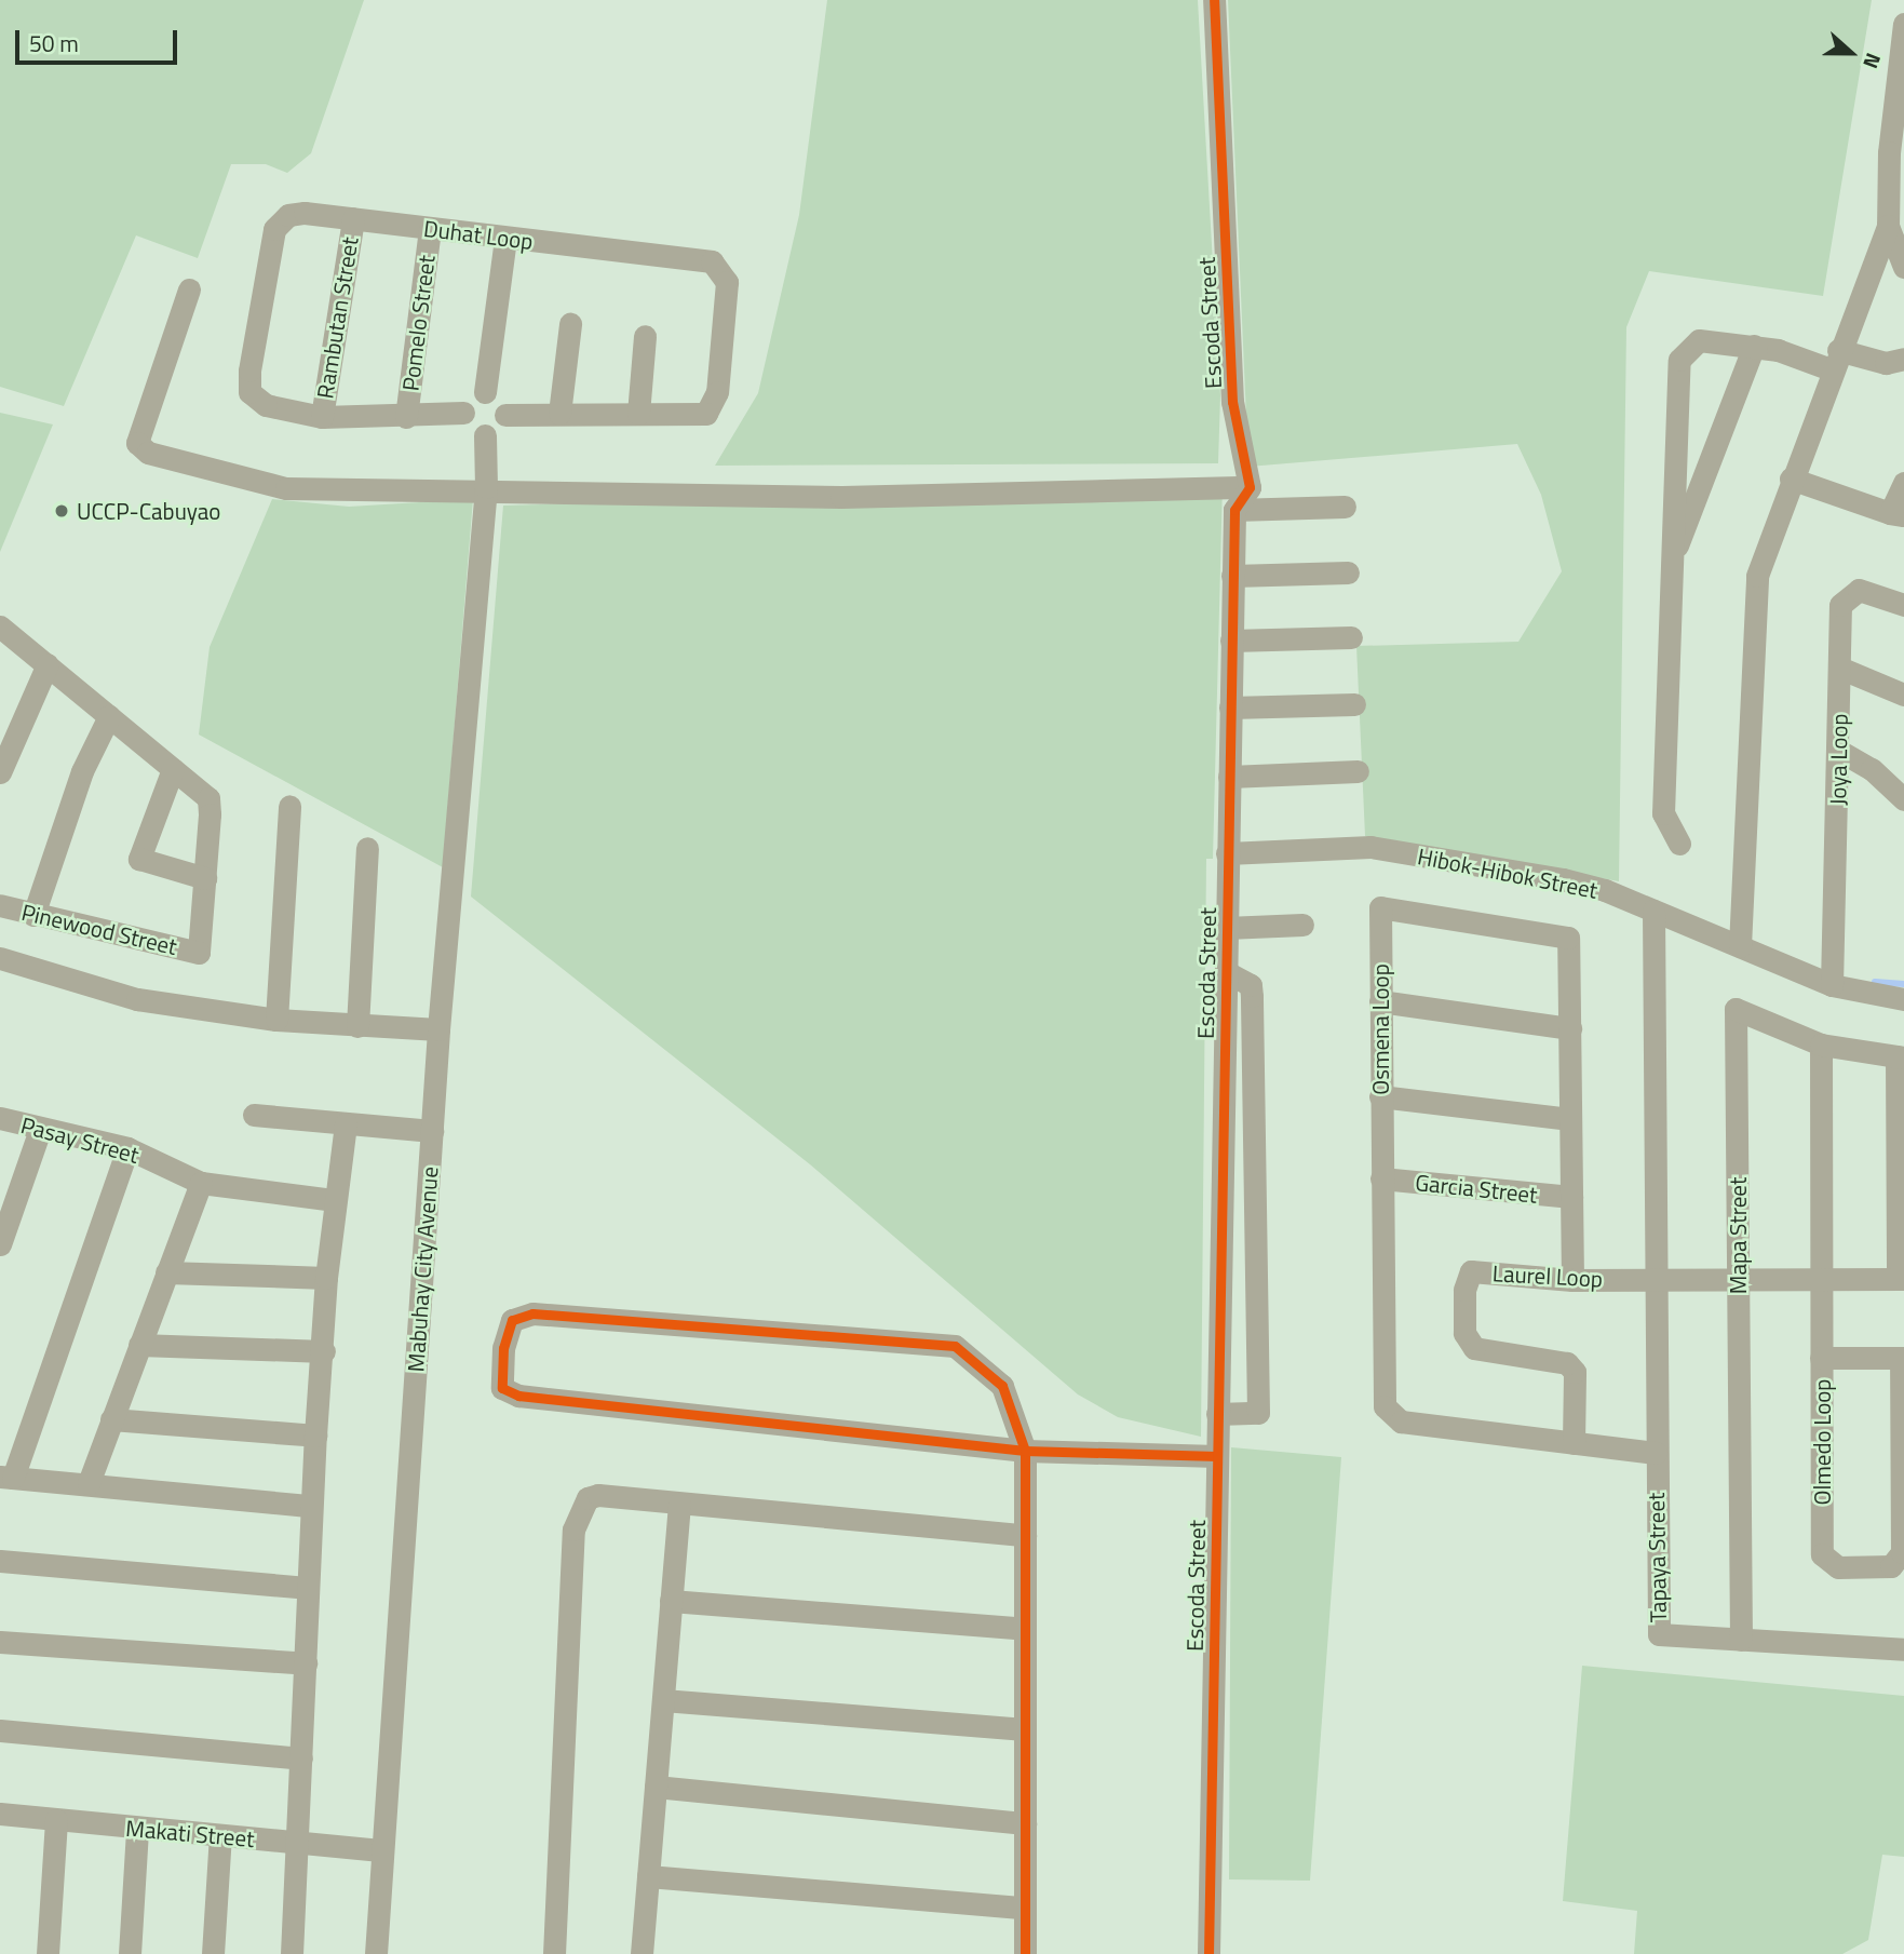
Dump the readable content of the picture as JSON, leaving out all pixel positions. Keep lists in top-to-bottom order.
{
  "streets": {
    "street": [
      "Duhat Loop",
      "Rambutan Street",
      "Pomelo Street",
      "Escoda Street",
      "Joya Loop",
      "Hibok-Hibok Street",
      "Pinewood Street",
      "Osmena Loop",
      "Pasay Street",
      "Garcia Street",
      "Mapa Street",
      "Mabuhay City Avenue",
      "Laurel Loop",
      "Olmedo Loop",
      "Tapaya Street",
      "Makati Street"
    ]
  },
  "crossings": [
    ["Duhat Loop", "Rambutan Street"],
    ["Duhat Loop", "Pomelo Street"],
    ["Duhat Loop", "Mabuhay City Avenue"],
    ["Escoda Street", "Hibok-Hibok Street"],
    ["Joya Loop", "Hibok-Hibok Street"],
    ["Hibok-Hibok Street", "Tapaya Street"],
    ["Osmena Loop", "Garcia Street"],
    ["Osmena Loop", "Laurel Loop"],
    ["Osmena Loop", "Tapaya Street"],
    ["Mapa Street", "Laurel Loop"],
    ["Mapa Street", "Olmedo Loop"],
    ["Mapa Street", "Tapaya Street"],
    ["Mabuhay City Avenue", "Makati Street"],
    ["Laurel Loop", "Olmedo Loop"],
    ["Laurel Loop", "Tapaya Street"]
  ],
  "places": ["UCCP-Cabuyao"],
  "scale_bar": "50 m",
  "north": "right"
}
